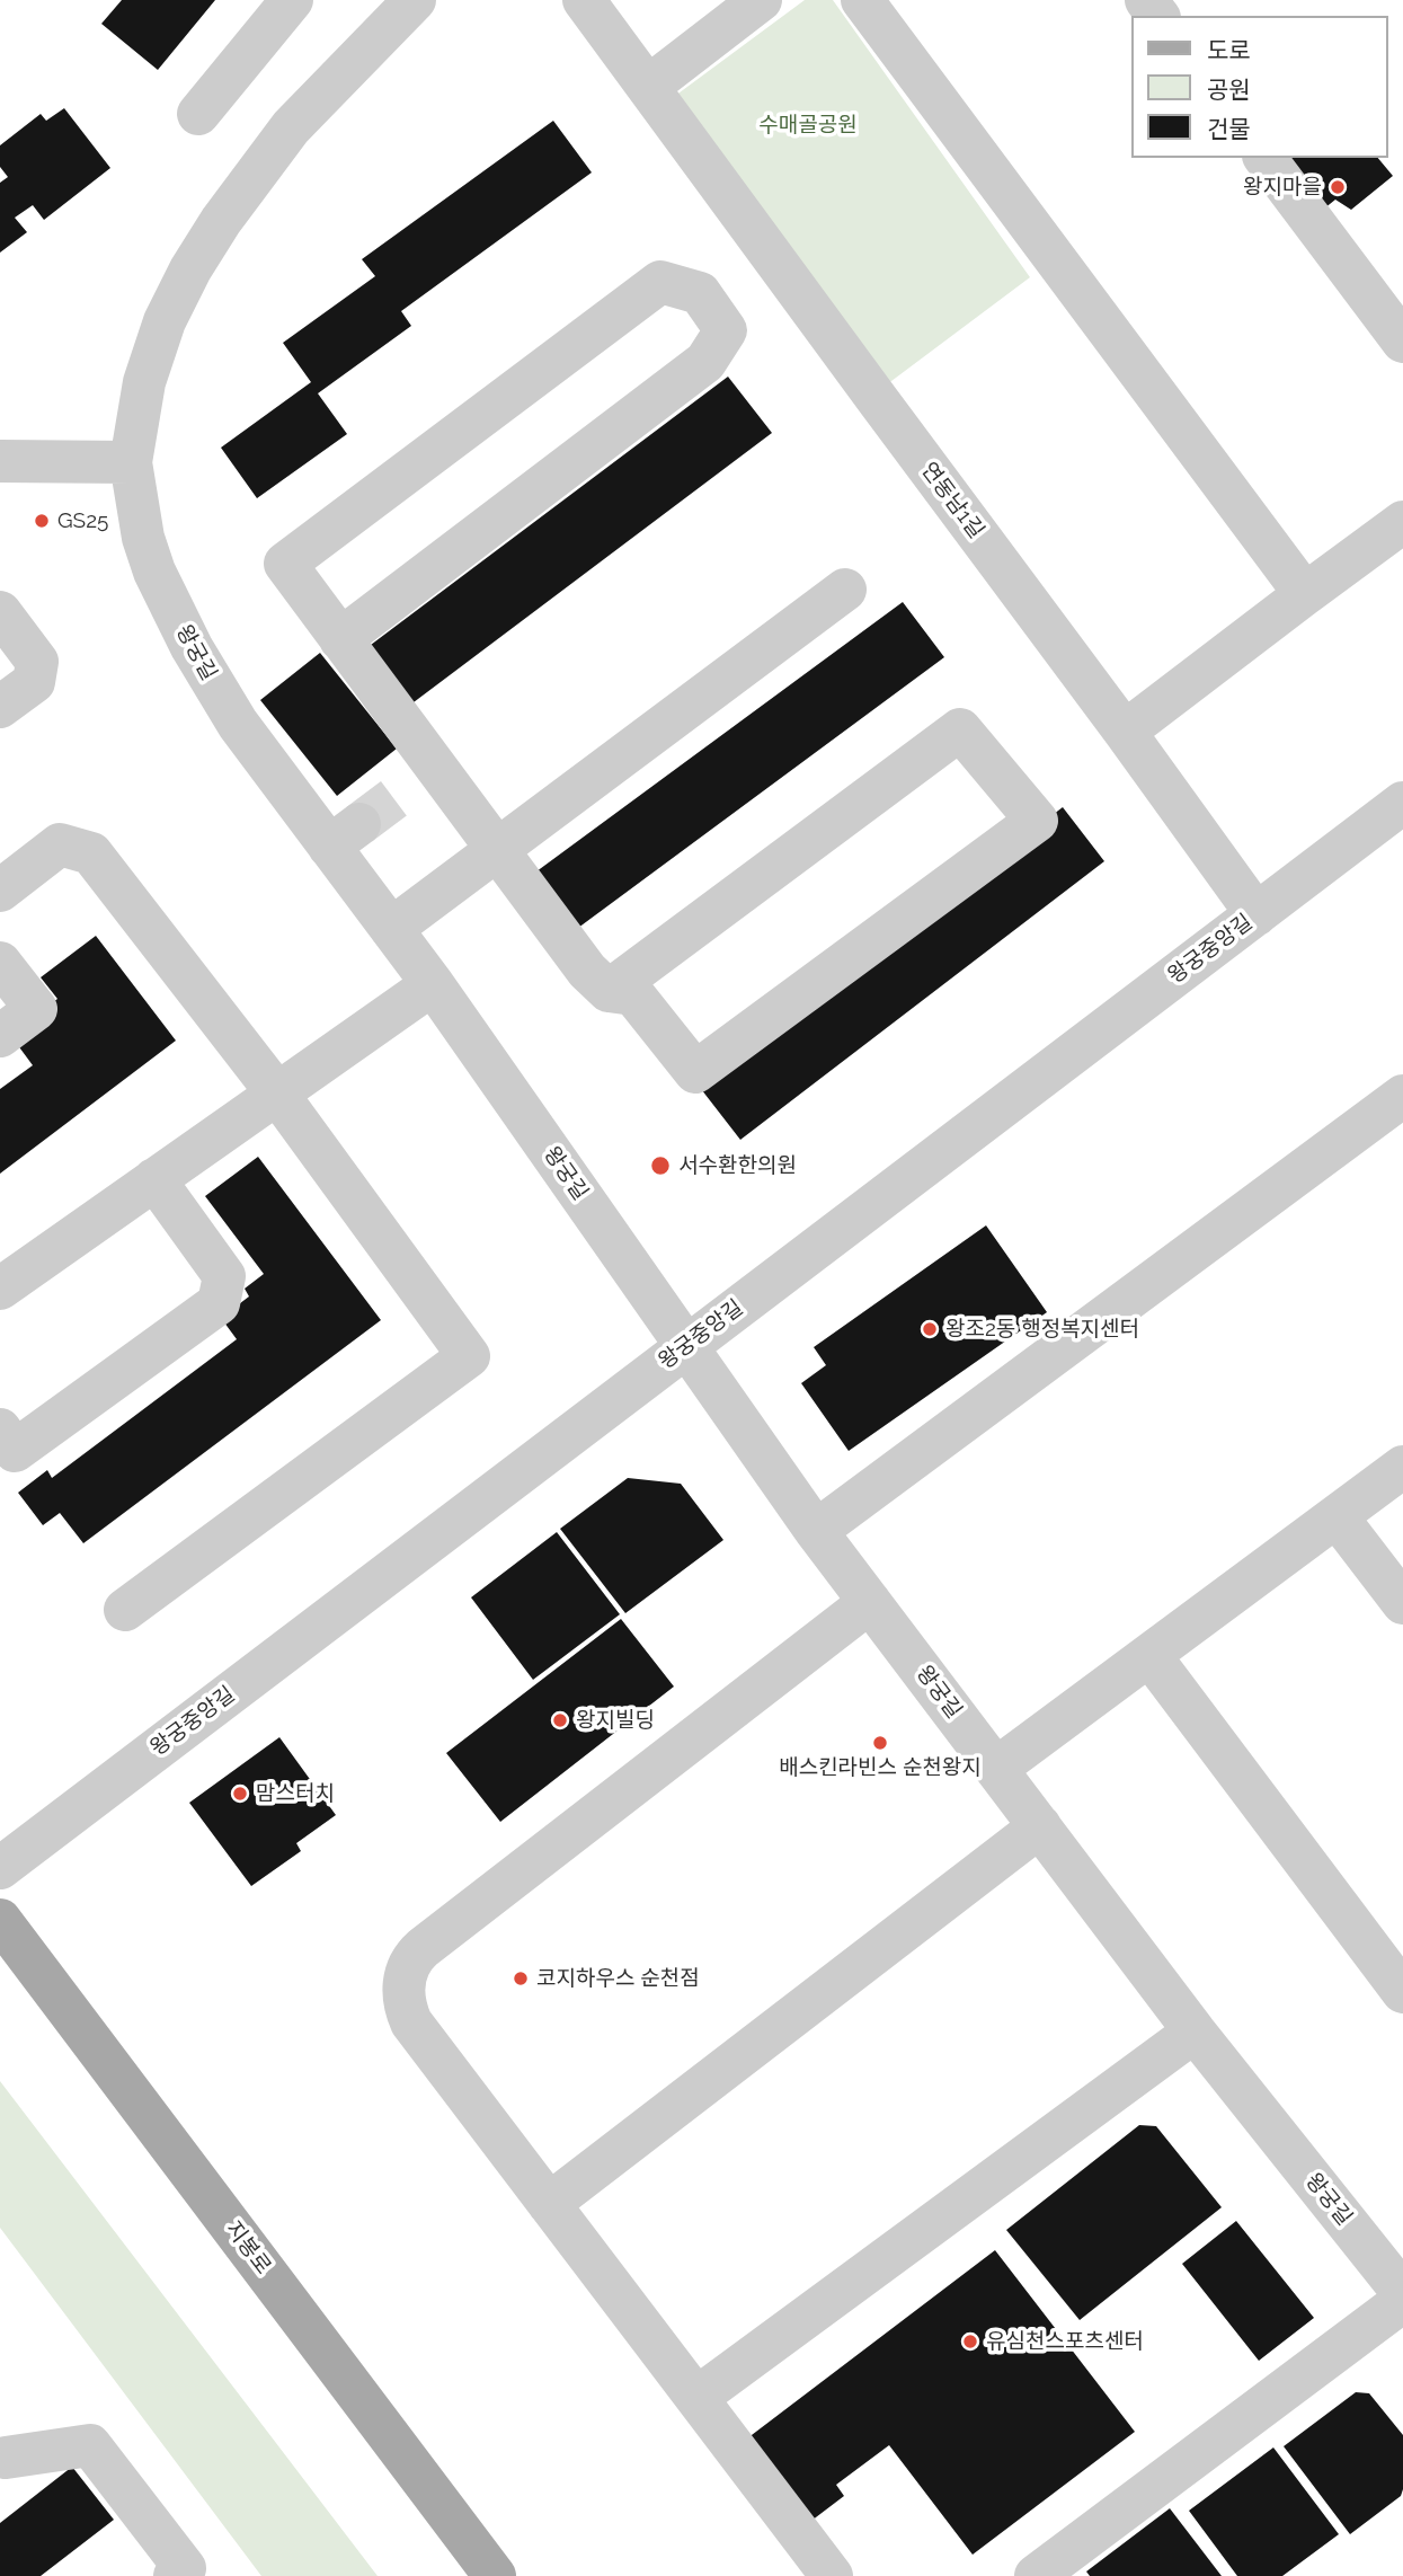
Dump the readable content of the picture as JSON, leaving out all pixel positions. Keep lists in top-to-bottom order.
{
  "streets": {
    "main road": ["지봉로"],
    "street": ["연동남1길", "왕궁길", "왕궁중앙길"]
  },
  "crossings": [
    ["연동남1길", "왕궁중앙길"],
    ["왕궁길", "왕궁중앙길"]
  ],
  "parks": ["수매골공원"],
  "places": [
    "왕지마을",
    "GS25",
    "서수환한의원",
    "왕조2동 행정복지센터",
    "왕지빌딩",
    "배스킨라빈스 순천왕지",
    "맘스터치",
    "코지하우스 순천점",
    "유심천스포츠센터"
  ],
  "legend": ["도로", "공원", "건물"]
}
